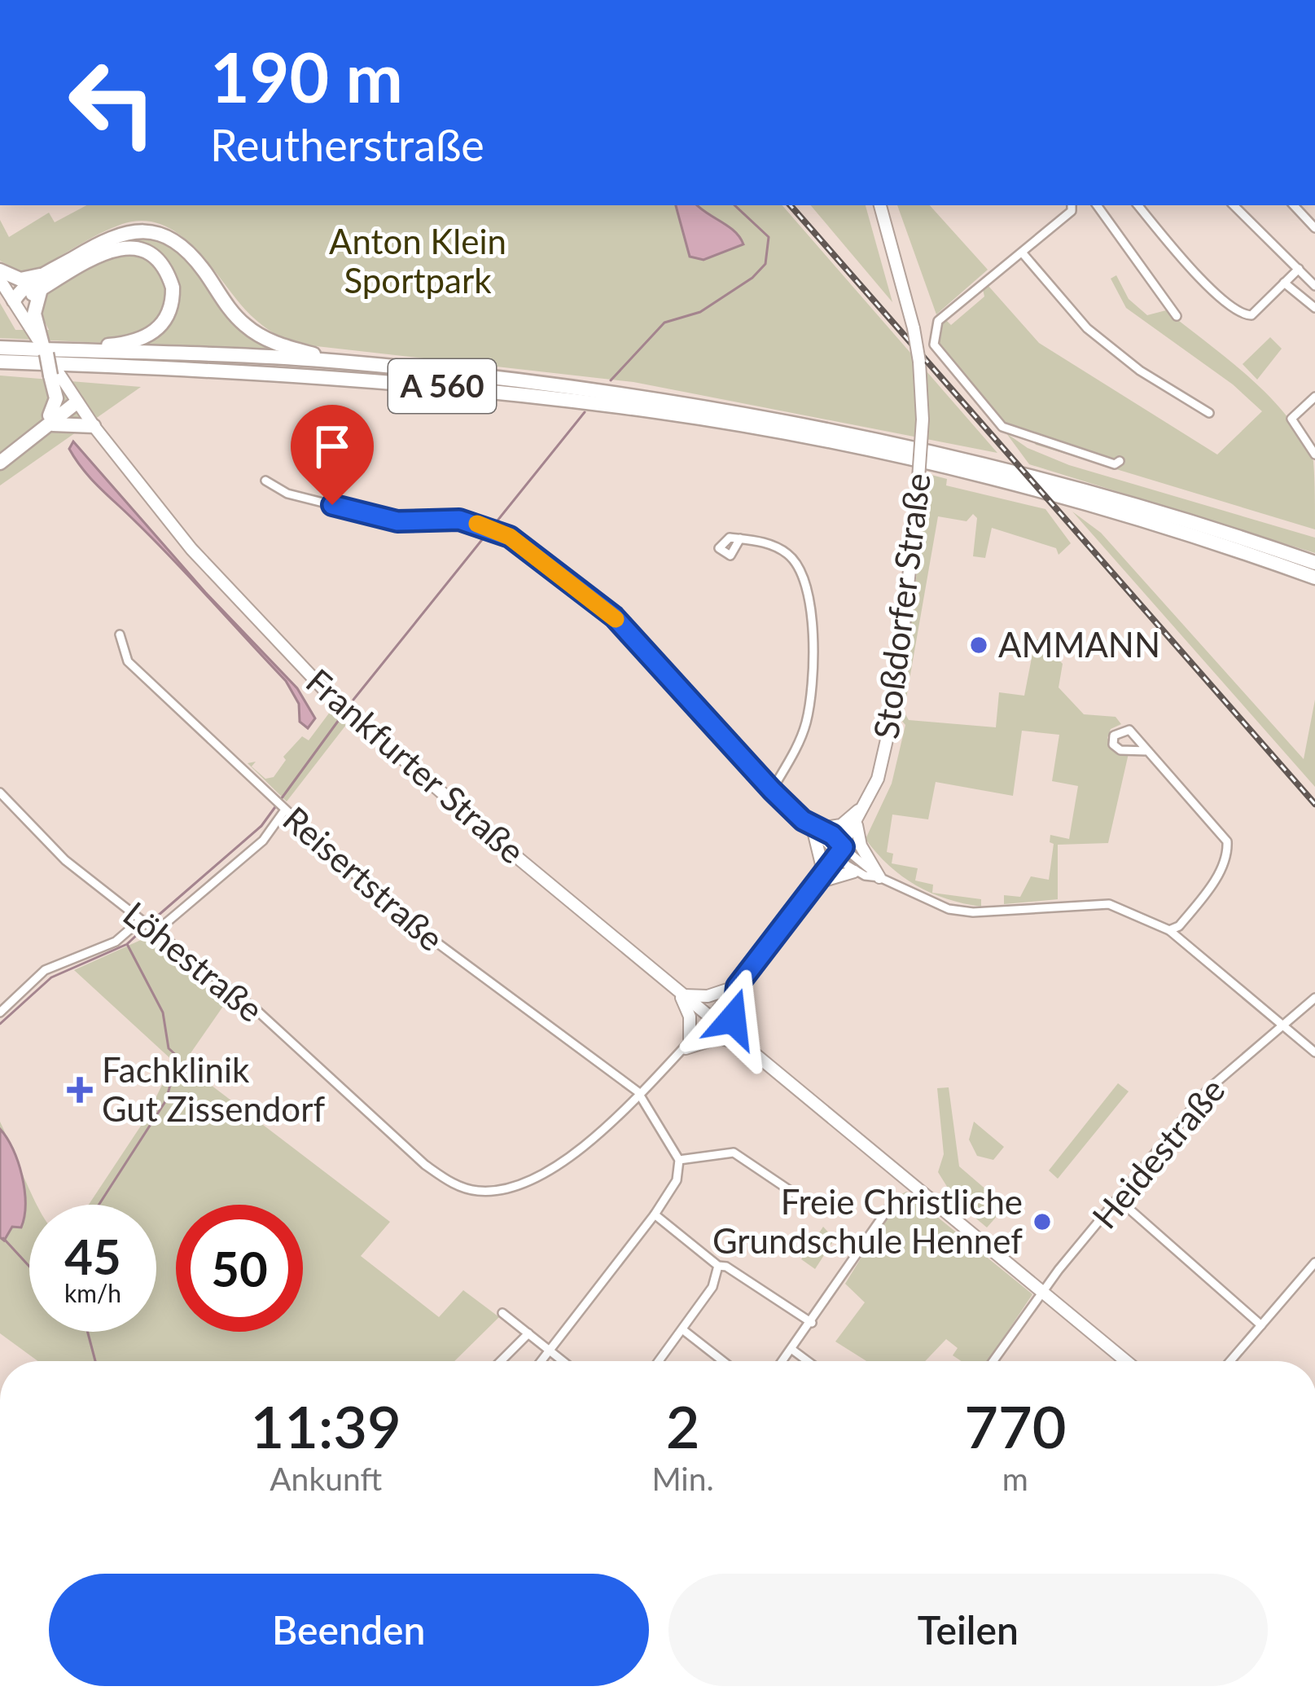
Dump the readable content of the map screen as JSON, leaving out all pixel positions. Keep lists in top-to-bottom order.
{
  "streets": {
    "highway": ["A 560"],
    "main road": ["Stoßdorfer Straße", "Frankfurter Straße"],
    "street": ["Reisertstraße", "Löhestraße", "Heidestraße"]
  },
  "crossings": [
    ["A 560", "Frankfurter Straße"],
    ["Stoßdorfer Straße", "Frankfurter Straße"],
    ["Stoßdorfer Straße", "Löhestraße"],
    ["Frankfurter Straße", "Löhestraße"],
    ["Frankfurter Straße", "Heidestraße"],
    ["Reisertstraße", "Löhestraße"]
  ],
  "parks": ["Anton Klein Sportpark"],
  "places": {
    "other": ["AMMANN", "Freie Christliche Grundschule Hennef"],
    "health": ["Fachklinik Gut Zissendorf"]
  },
  "page": {
    "turn": ["190 m", "Reutherstraße"],
    "speed": "45 km/h",
    "limit": "50",
    "eta": [
      "11:39",
      "Ankunft",
      "2",
      "Min.",
      "770",
      "m"
    ],
    "buttons": ["Beenden", "Teilen"]
  }
}
